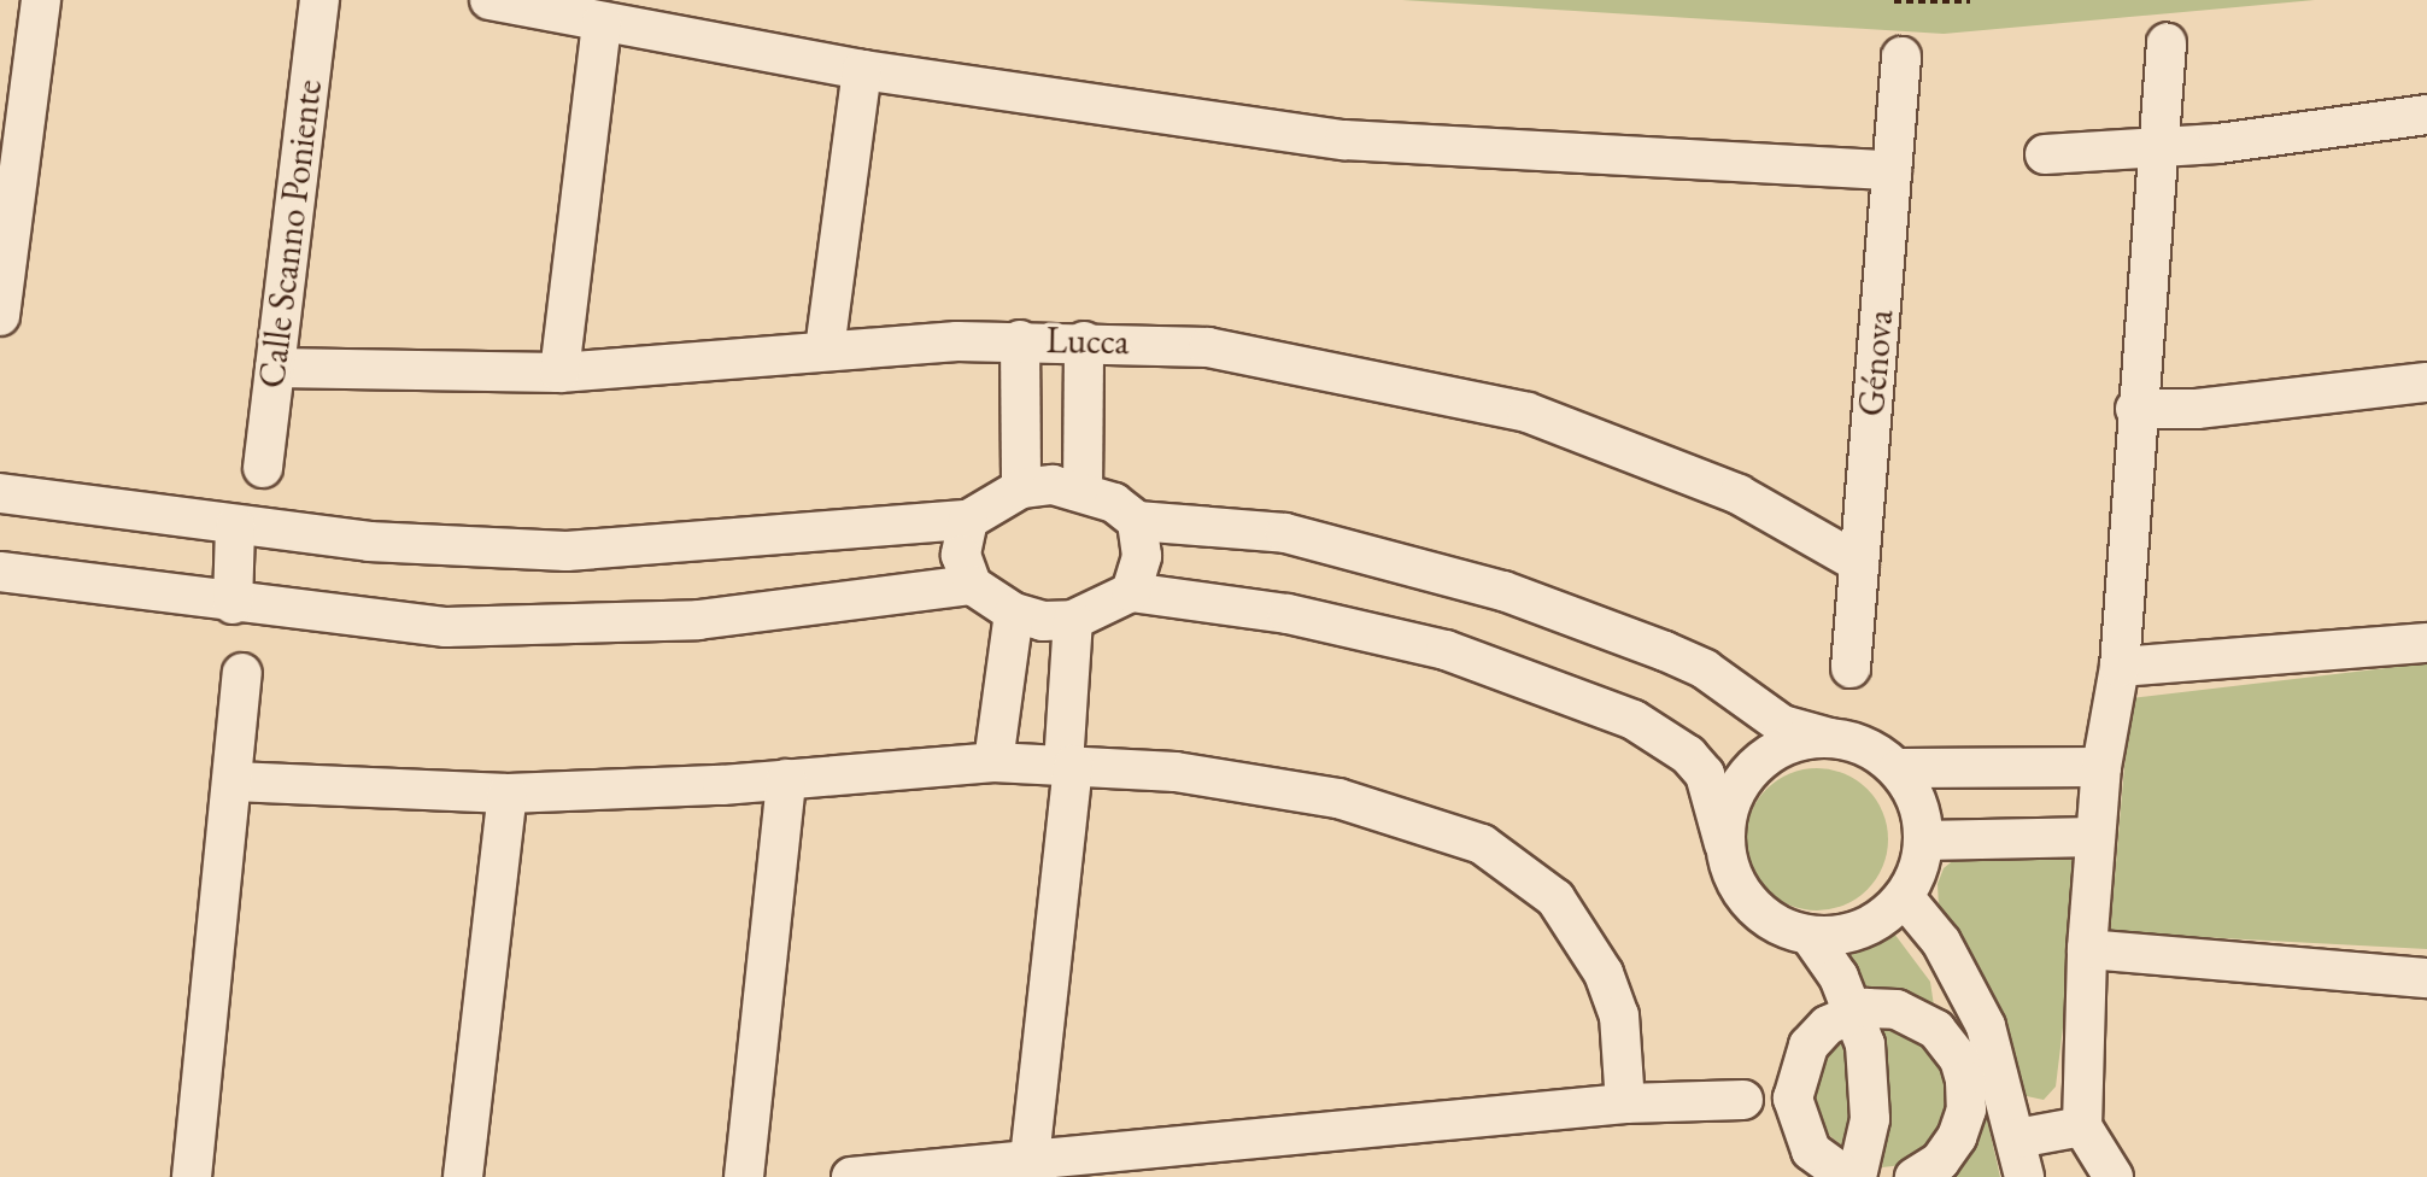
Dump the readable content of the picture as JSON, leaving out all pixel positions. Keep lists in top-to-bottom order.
{
  "streets": {
    "street": ["Calle Scanno Poniente", "Lucca", "Génova"]
  },
  "crossings": [
    ["Calle Scanno Poniente", "Lucca"],
    ["Lucca", "Génova"]
  ]
}
